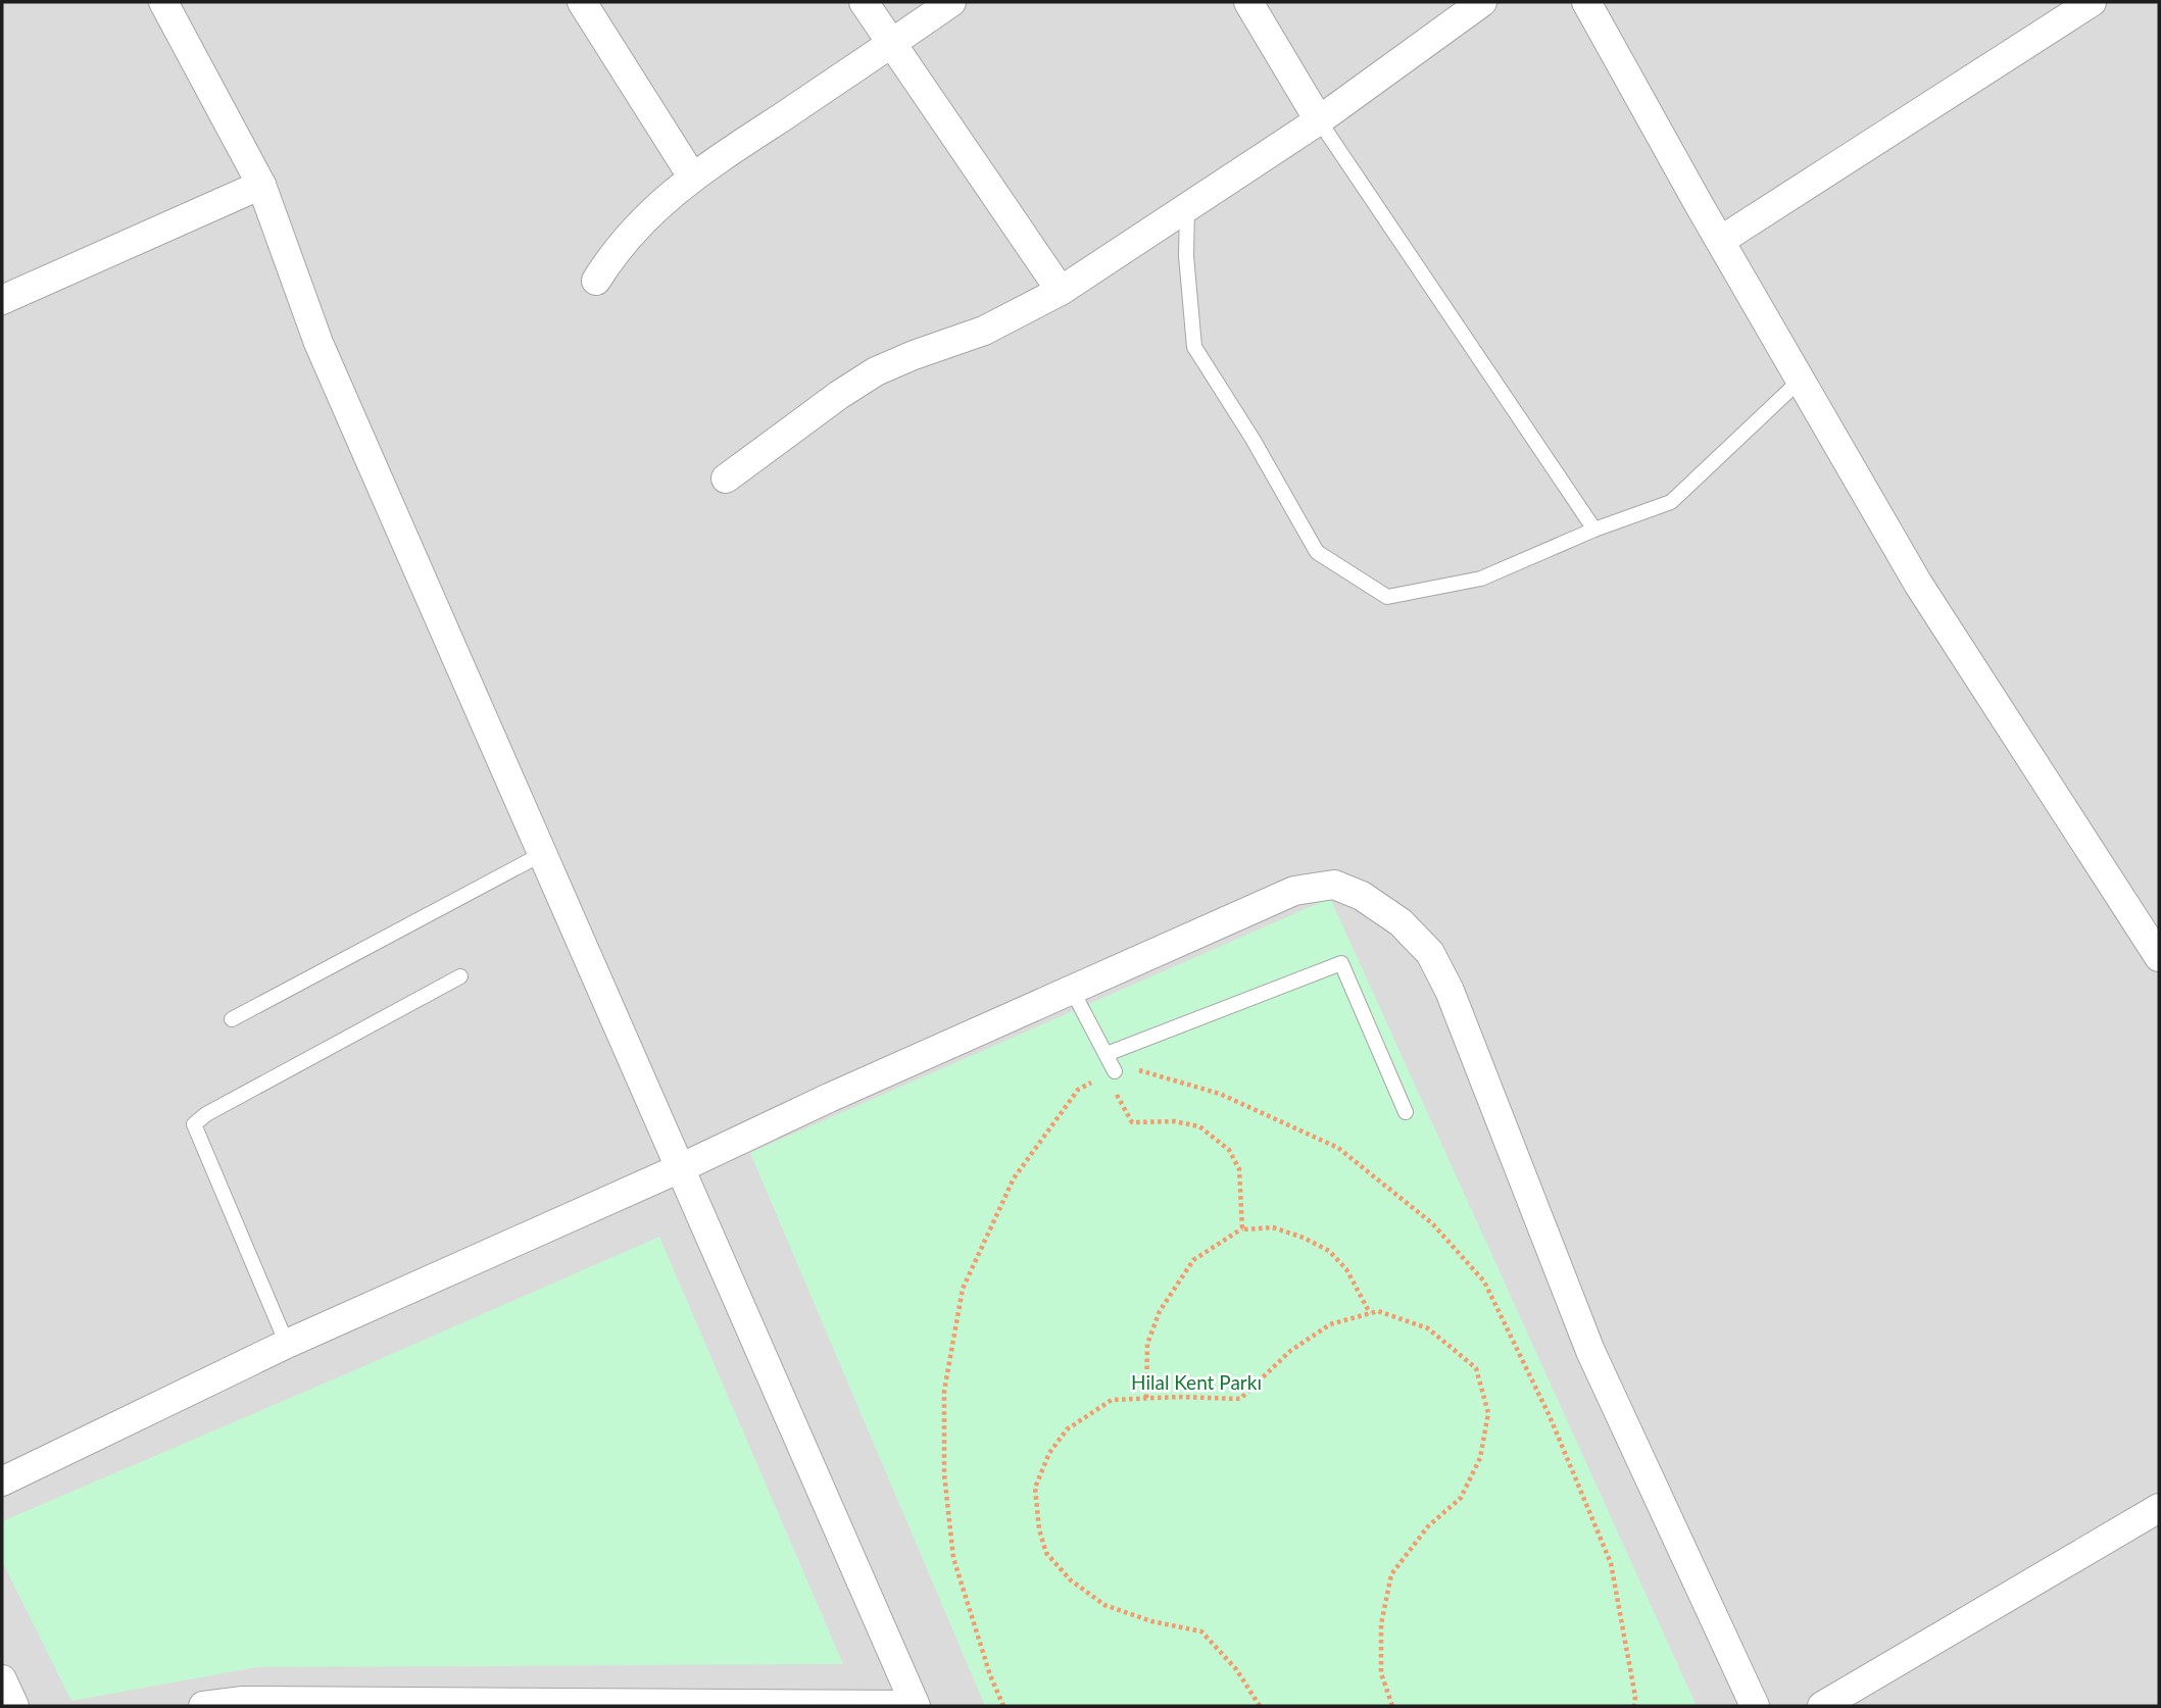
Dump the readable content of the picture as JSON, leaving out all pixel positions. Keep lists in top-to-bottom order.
{
  "parks": ["Hilal Kent Parkı"]
}
